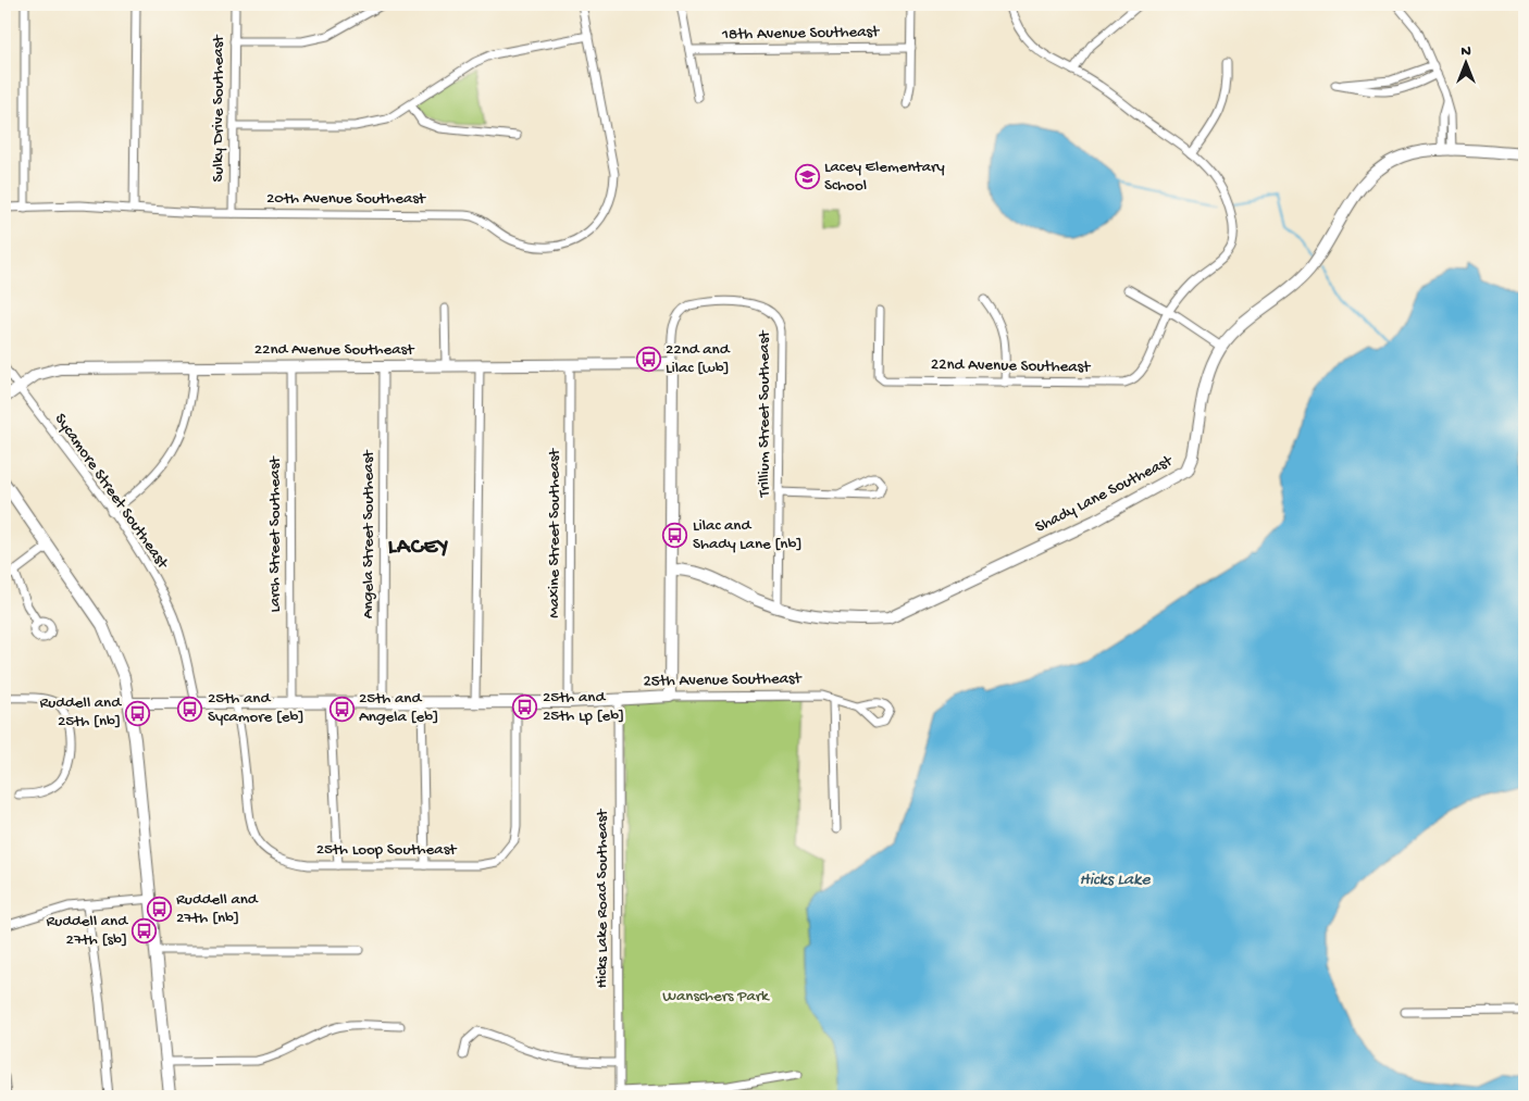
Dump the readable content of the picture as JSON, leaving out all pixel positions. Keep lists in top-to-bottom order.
{
  "streets": {
    "street": [
      "18th Avenue Southeast",
      "Sulky Drive Southeast",
      "20th Avenue Southeast",
      "22nd Avenue Southeast",
      "Trillium Street Southeast",
      "Sycamore Street Southeast",
      "Shady Lane Southeast",
      "Maxine Street Southeast",
      "Larch Street Southeast",
      "Angela Street Southeast",
      "25th Avenue Southeast",
      "25th Loop Southeast",
      "Hicks Lake Road Southeast"
    ]
  },
  "crossings": [
    ["Sulky Drive Southeast", "20th Avenue Southeast"],
    ["22nd Avenue Southeast", "Trillium Street Southeast"],
    ["22nd Avenue Southeast", "Sycamore Street Southeast"],
    ["22nd Avenue Southeast", "Maxine Street Southeast"],
    ["22nd Avenue Southeast", "Larch Street Southeast"],
    ["22nd Avenue Southeast", "Angela Street Southeast"],
    ["Trillium Street Southeast", "Shady Lane Southeast"],
    ["Sycamore Street Southeast", "25th Avenue Southeast"],
    ["Maxine Street Southeast", "25th Avenue Southeast"],
    ["Larch Street Southeast", "25th Avenue Southeast"],
    ["Angela Street Southeast", "25th Avenue Southeast"],
    ["25th Avenue Southeast", "25th Loop Southeast"],
    ["25th Avenue Southeast", "Hicks Lake Road Southeast"]
  ],
  "districts": ["LACEY"],
  "water": ["Hicks Lake"],
  "parks": ["Wanschers Park"],
  "places": {
    "school or university": ["Lacey Elementary School"],
    "bus stop": [
      "22nd and Lilac [wb]",
      "Lilac and Shady Lane [nb]",
      "25th and 25th Lp [eb]",
      "25th and Sycamore [eb]",
      "25th and Angela [eb]",
      "Ruddell and 25th [nb]",
      "Ruddell and 27th [nb]",
      "Ruddell and 27th [sb]"
    ]
  },
  "north": "top"
}
